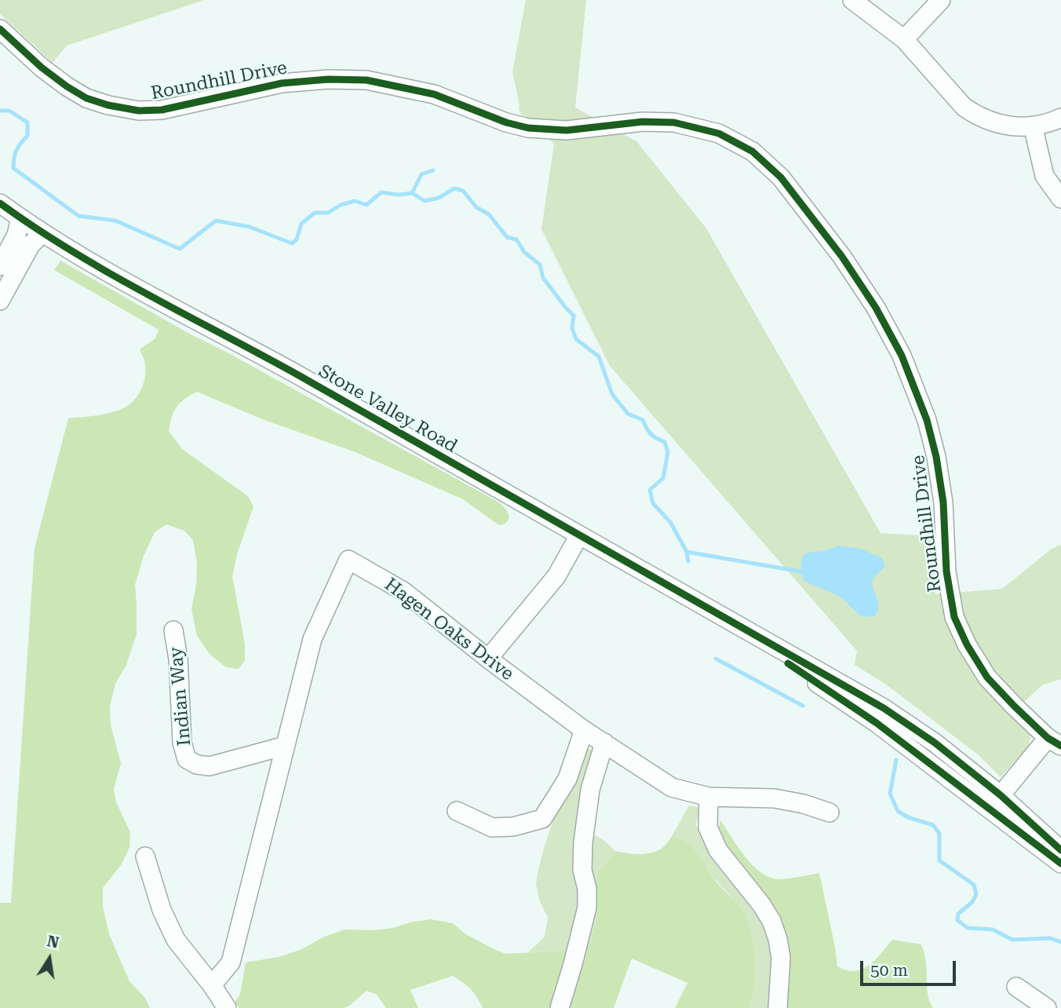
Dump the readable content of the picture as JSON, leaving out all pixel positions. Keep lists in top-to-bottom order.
{
  "streets": {
    "street": [
      "Roundhill Drive",
      "Stone Valley Road",
      "Hagen Oaks Drive",
      "Indian Way"
    ]
  },
  "crossings": [
    ["Roundhill Drive", "Stone Valley Road"],
    ["Hagen Oaks Drive", "Indian Way"]
  ],
  "scale_bar": "50 m",
  "north": "top"
}
